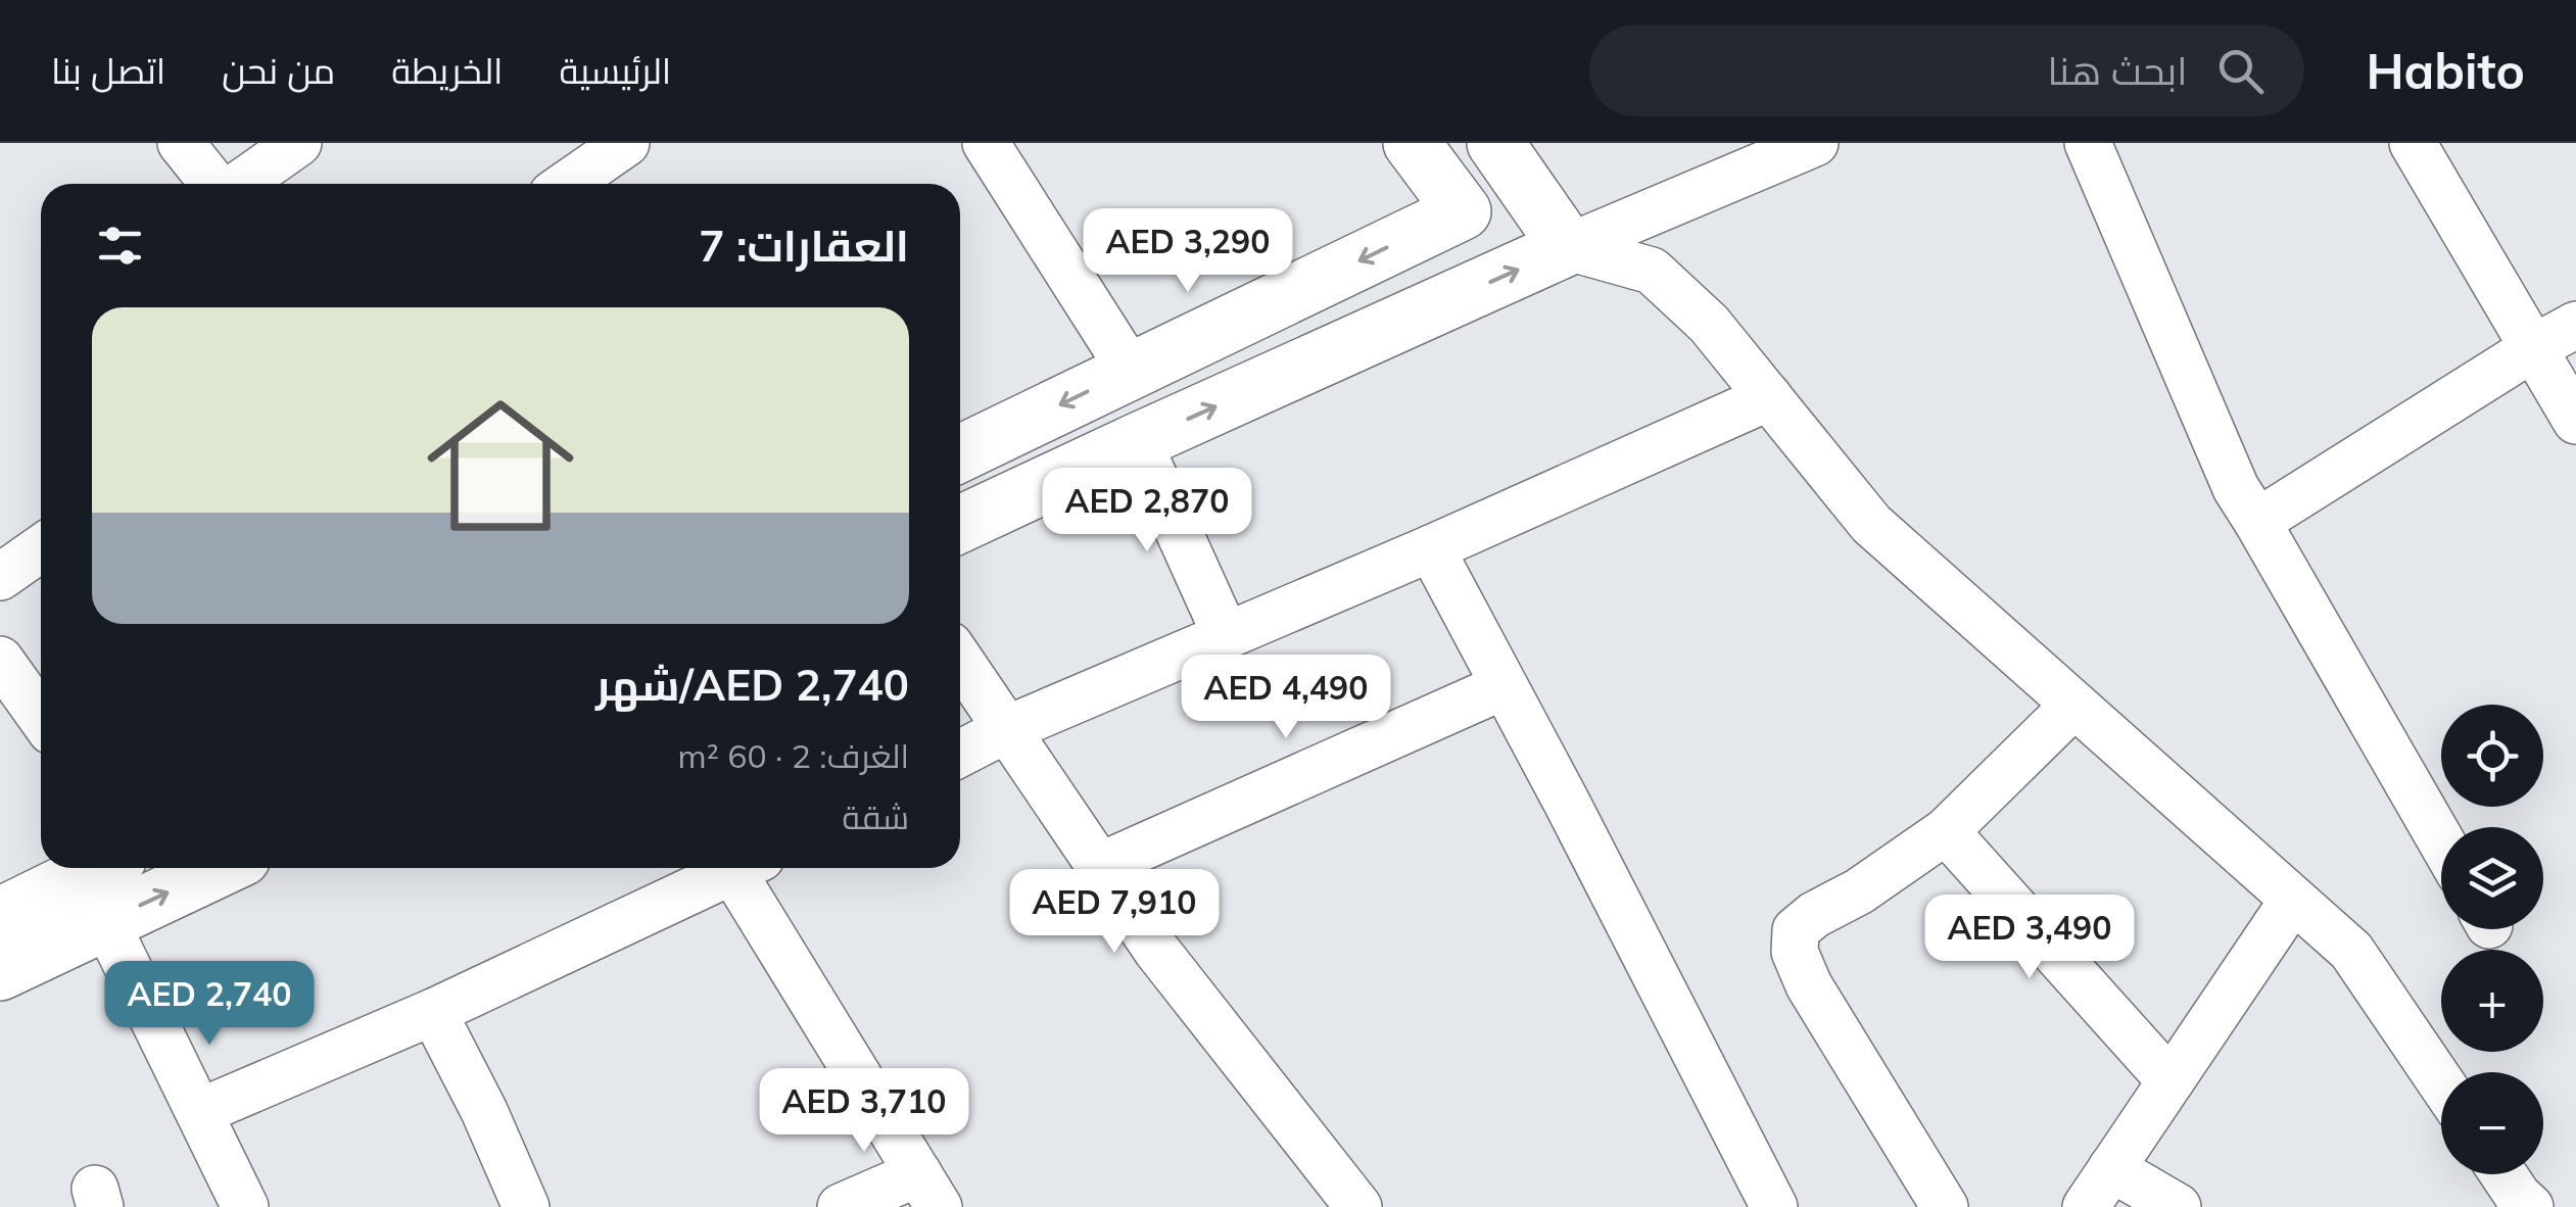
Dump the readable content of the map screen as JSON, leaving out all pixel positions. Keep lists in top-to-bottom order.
{
  "page": {
    "header": "Habito",
    "search": "ابحث هنا",
    "nav": [
      "الرئيسية",
      "الخريطة",
      "من نحن",
      "اتصل بنا"
    ],
    "heading": "العقارات: 7",
    "price": [
      "AED 3,290",
      "AED 2,870",
      "AED 4,490",
      "AED 7,910",
      "AED 3,490",
      "AED 2,740",
      "AED 3,710"
    ],
    "list": [
      {
        "name": "AED 2,740/شهر",
        "note": "الغرف: 2 · 60 m² · شقة"
      }
    ],
    "map_buttons": ["+", "−"]
  }
}
